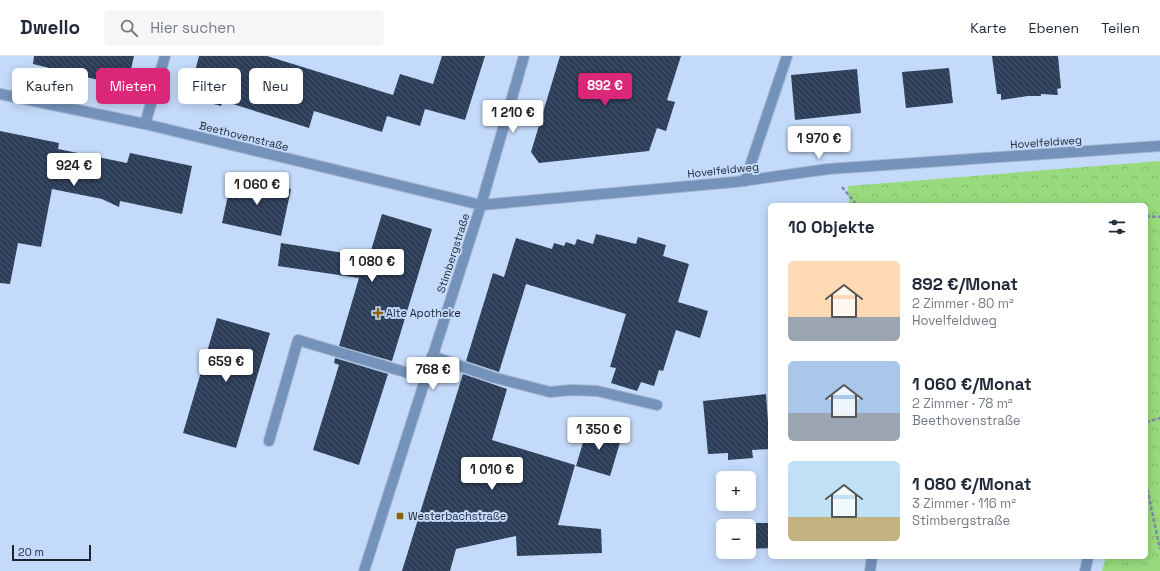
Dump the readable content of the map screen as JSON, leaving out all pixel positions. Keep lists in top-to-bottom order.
{
  "streets": {
    "street": ["Beethovenstraße", "Hovelfeldweg", "Stimbergstraße"]
  },
  "crossings": [
    ["Beethovenstraße", "Hovelfeldweg"],
    ["Beethovenstraße", "Stimbergstraße"],
    ["Hovelfeldweg", "Stimbergstraße"]
  ],
  "places": {
    "health": ["Alte Apotheke"],
    "transit": ["Westerbachstraße"]
  },
  "scale_bar": "20 m",
  "page": {
    "header": "Dwello",
    "search": "Hier suchen",
    "nav": ["Karte", "Ebenen", "Teilen"],
    "chip": [
      "Kaufen",
      "Mieten",
      "Filter",
      "Neu"
    ],
    "price": [
      "892 €",
      "1 210 €",
      "1 970 €",
      "924 €",
      "1 060 €",
      "1 080 €",
      "659 €",
      "768 €",
      "1 350 €",
      "1 010 €"
    ],
    "heading": "10 Objekte",
    "list": [
      {
        "name": "892 €/Monat",
        "note": "2 Zimmer · 80 m² · Hovelfeldweg"
      },
      {
        "name": "1 060 €/Monat",
        "note": "2 Zimmer · 78 m² · Beethovenstraße"
      },
      {
        "name": "1 080 €/Monat",
        "note": "3 Zimmer · 116 m² · Stimbergstraße"
      }
    ],
    "map_buttons": ["+", "−"],
    "scale": "20 m"
  }
}
